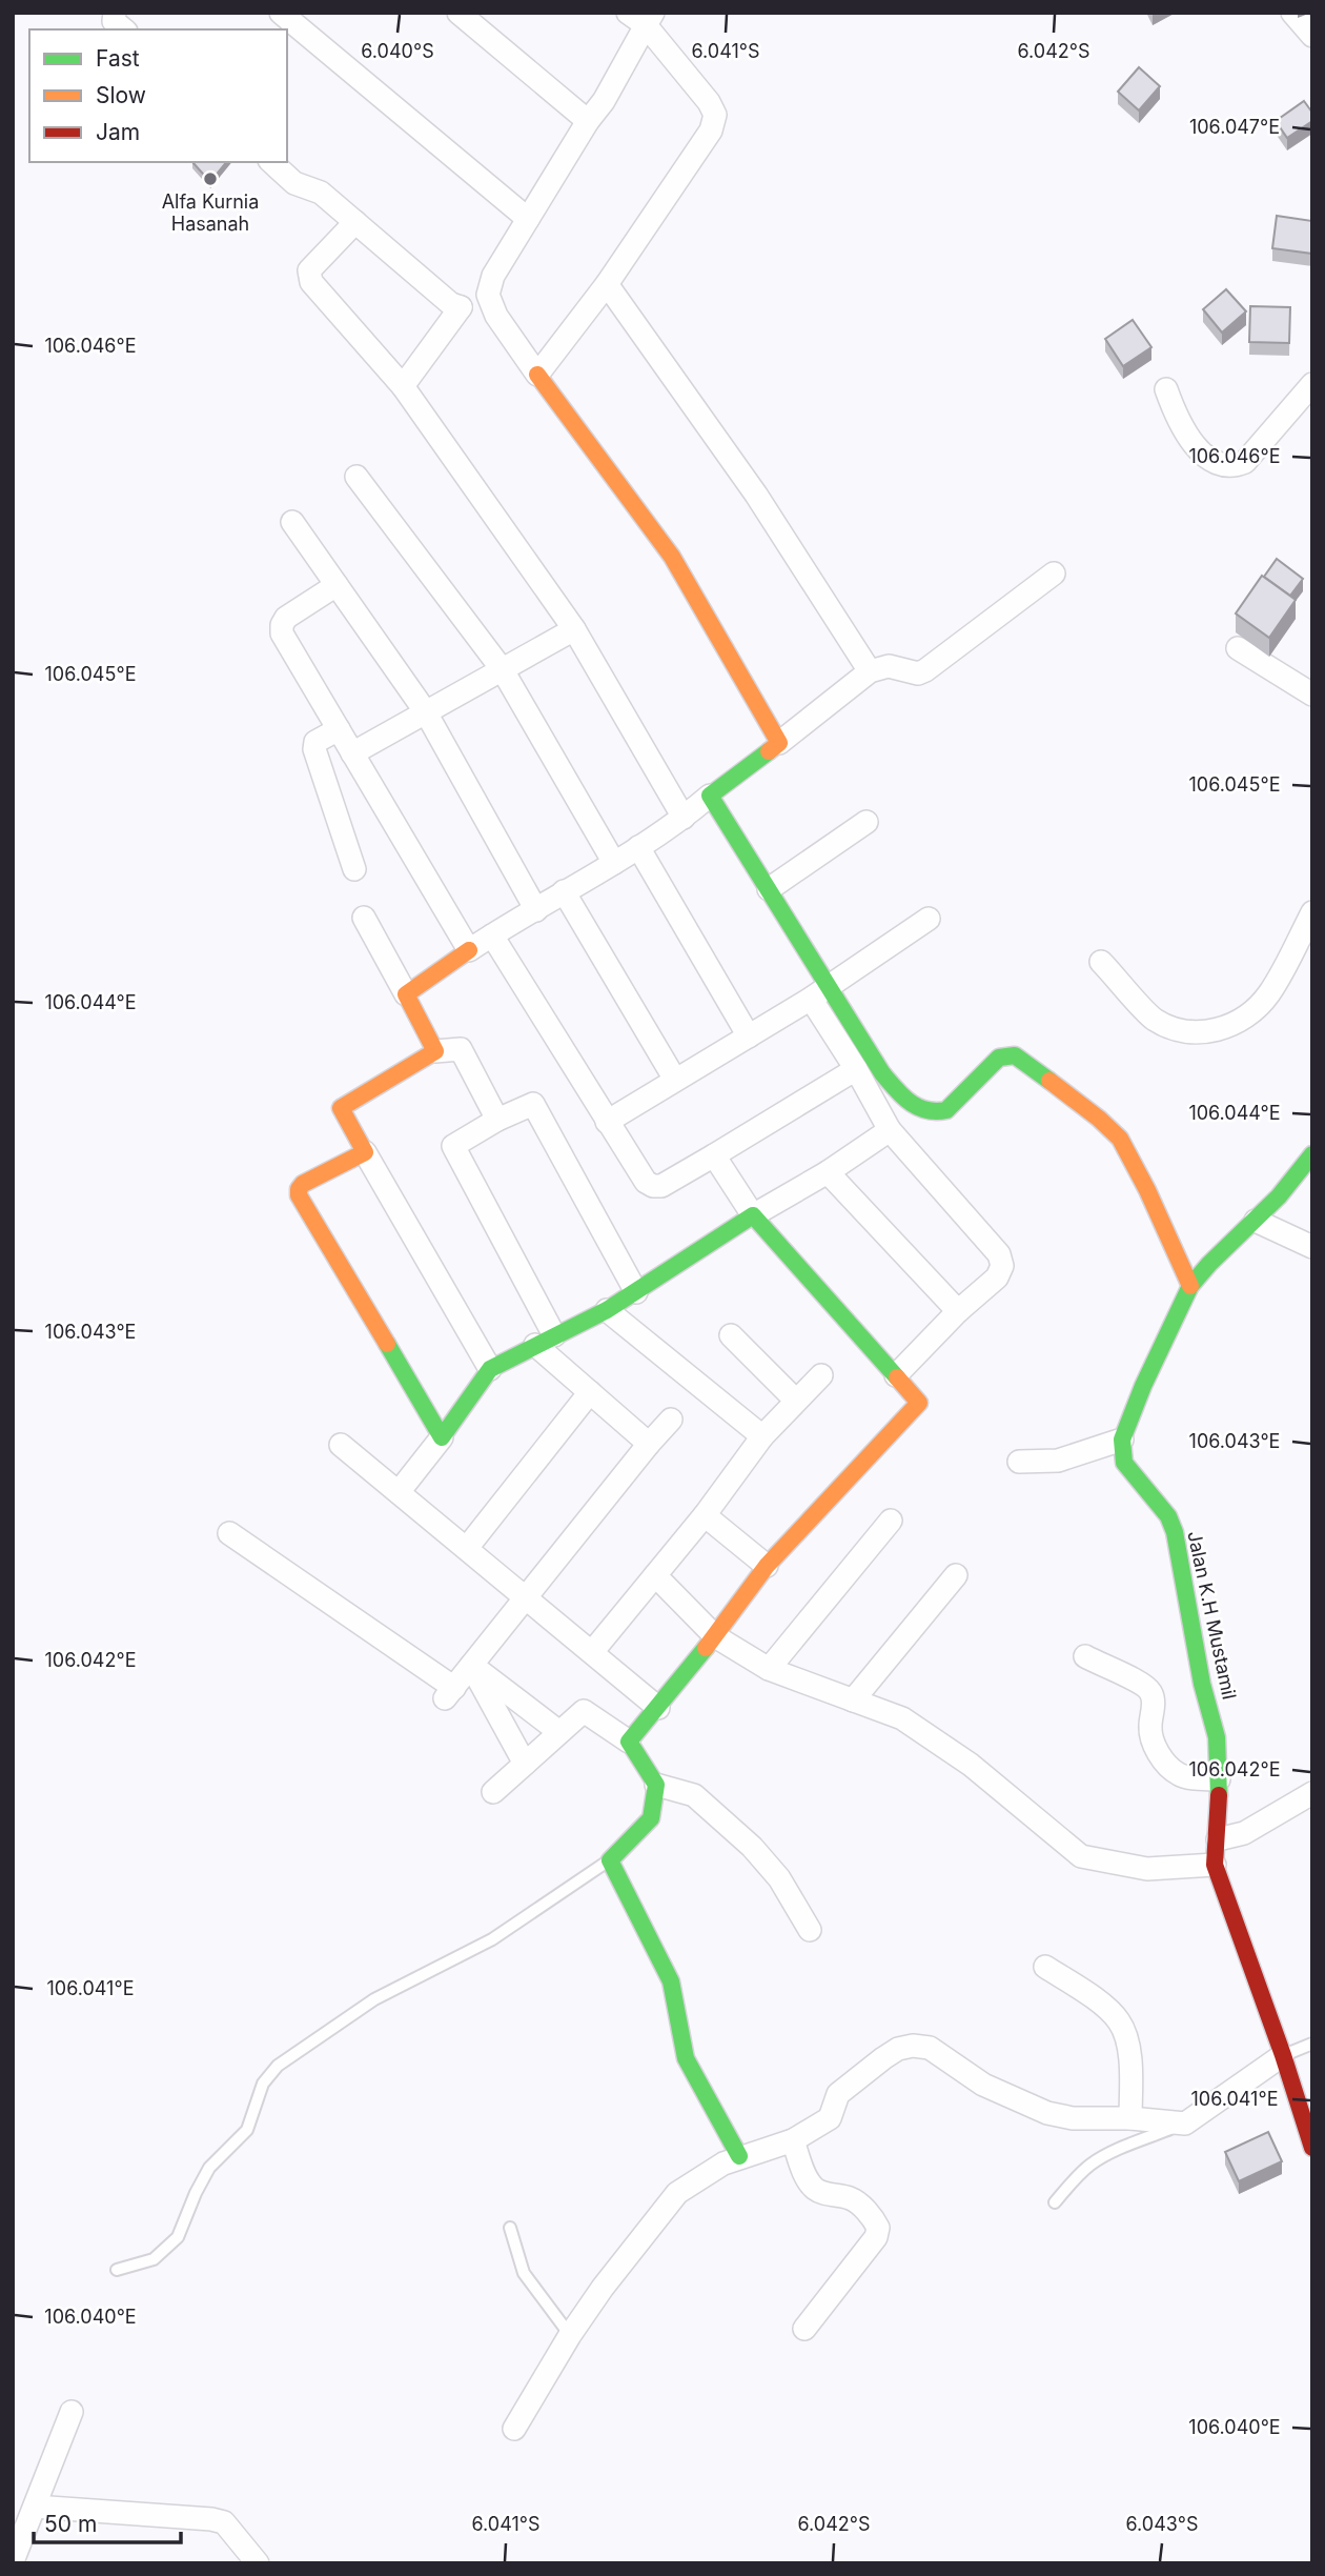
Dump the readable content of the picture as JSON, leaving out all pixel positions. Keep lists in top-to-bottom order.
{
  "streets": {
    "street": ["Jalan K.H Mustamil"]
  },
  "places": ["Alfa Kurnia Hasanah"],
  "legend": ["Fast", "Slow", "Jam"],
  "scale_bar": "50 m",
  "coordinates": [
    "6.040°S",
    "6.041°S",
    "6.042°S",
    "106.047°E",
    "106.046°E",
    "106.045°E",
    "106.044°E",
    "106.043°E",
    "106.042°E",
    "106.041°E",
    "106.040°E",
    "6.043°S"
  ]
}
